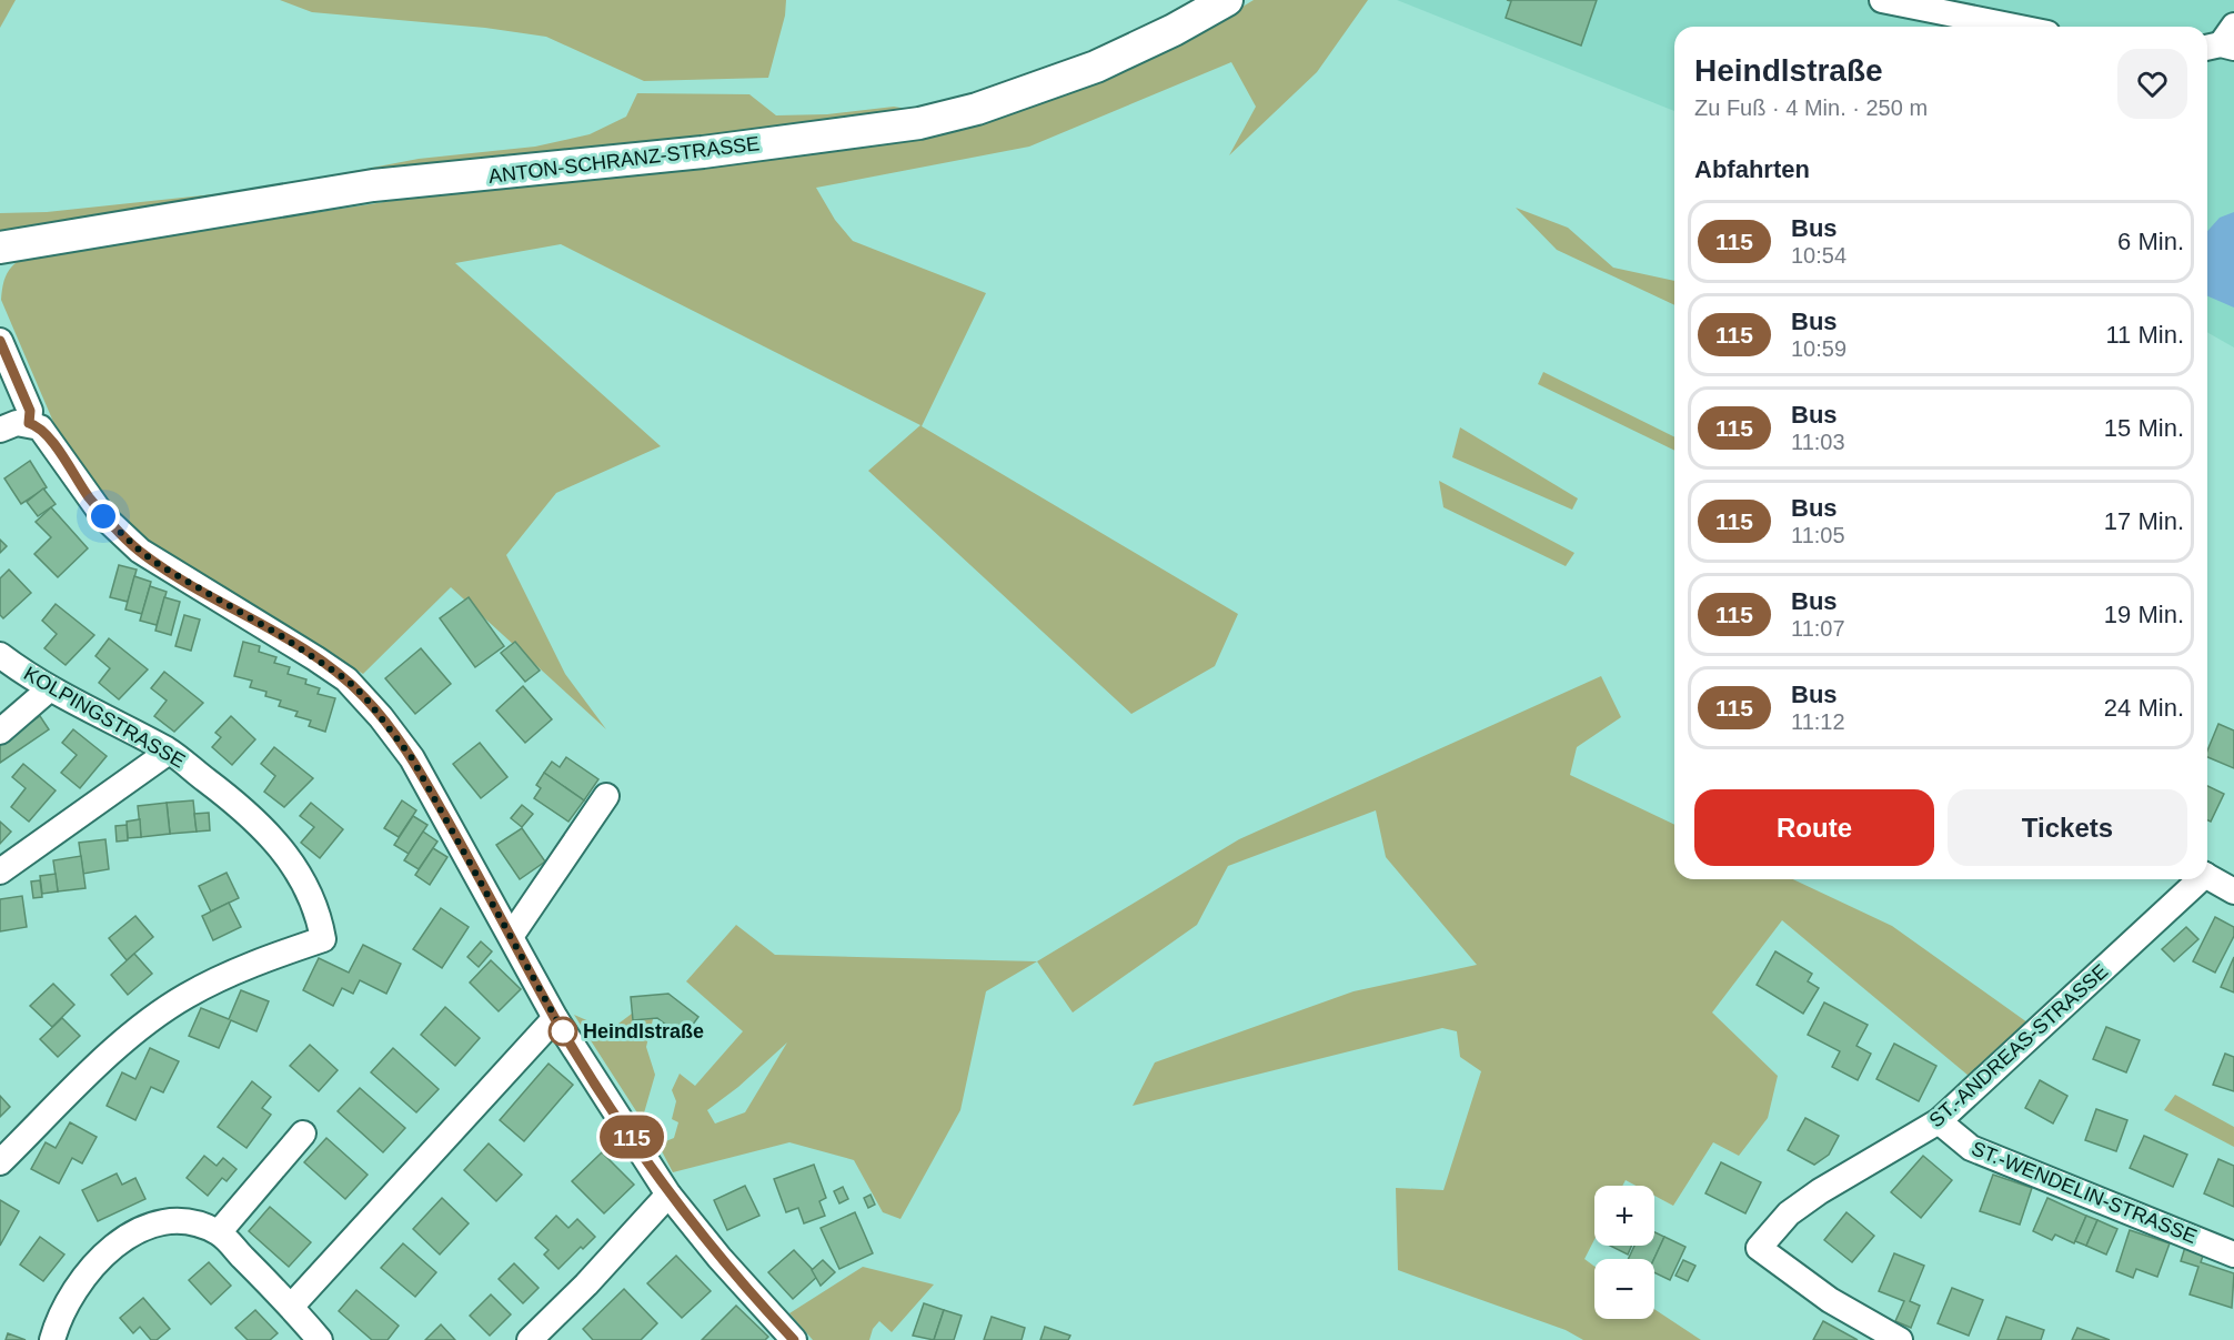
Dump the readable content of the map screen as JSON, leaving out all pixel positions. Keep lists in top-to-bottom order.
{
  "streets": {
    "main road": ["ANTON-SCHRANZ-STRASSE"],
    "street": ["KOLPINGSTRASSE", "ST.-ANDREAS-STRASSE", "ST.-WENDELIN-STRASSE"]
  },
  "crossings": [
    ["ST.-ANDREAS-STRASSE", "ST.-WENDELIN-STRASSE"]
  ],
  "places": ["Heindlstraße"],
  "lines": ["bus line 115"],
  "page": {
    "on_map": "115",
    "heading": [
      ["Heindlstraße", "Zu Fuß · 4 Min. · 250 m"],
      "Abfahrten"
    ],
    "list": [
      {
        "mark": "115",
        "name": "Bus",
        "note": "10:54",
        "value": "6 Min."
      },
      {
        "mark": "115",
        "name": "Bus",
        "note": "10:59",
        "value": "11 Min."
      },
      {
        "mark": "115",
        "name": "Bus",
        "note": "11:03",
        "value": "15 Min."
      },
      {
        "mark": "115",
        "name": "Bus",
        "note": "11:05",
        "value": "17 Min."
      },
      {
        "mark": "115",
        "name": "Bus",
        "note": "11:07",
        "value": "19 Min."
      },
      {
        "mark": "115",
        "name": "Bus",
        "note": "11:12",
        "value": "24 Min."
      }
    ],
    "buttons": ["Route", "Tickets"],
    "map_buttons": ["+", "−"]
  }
}
